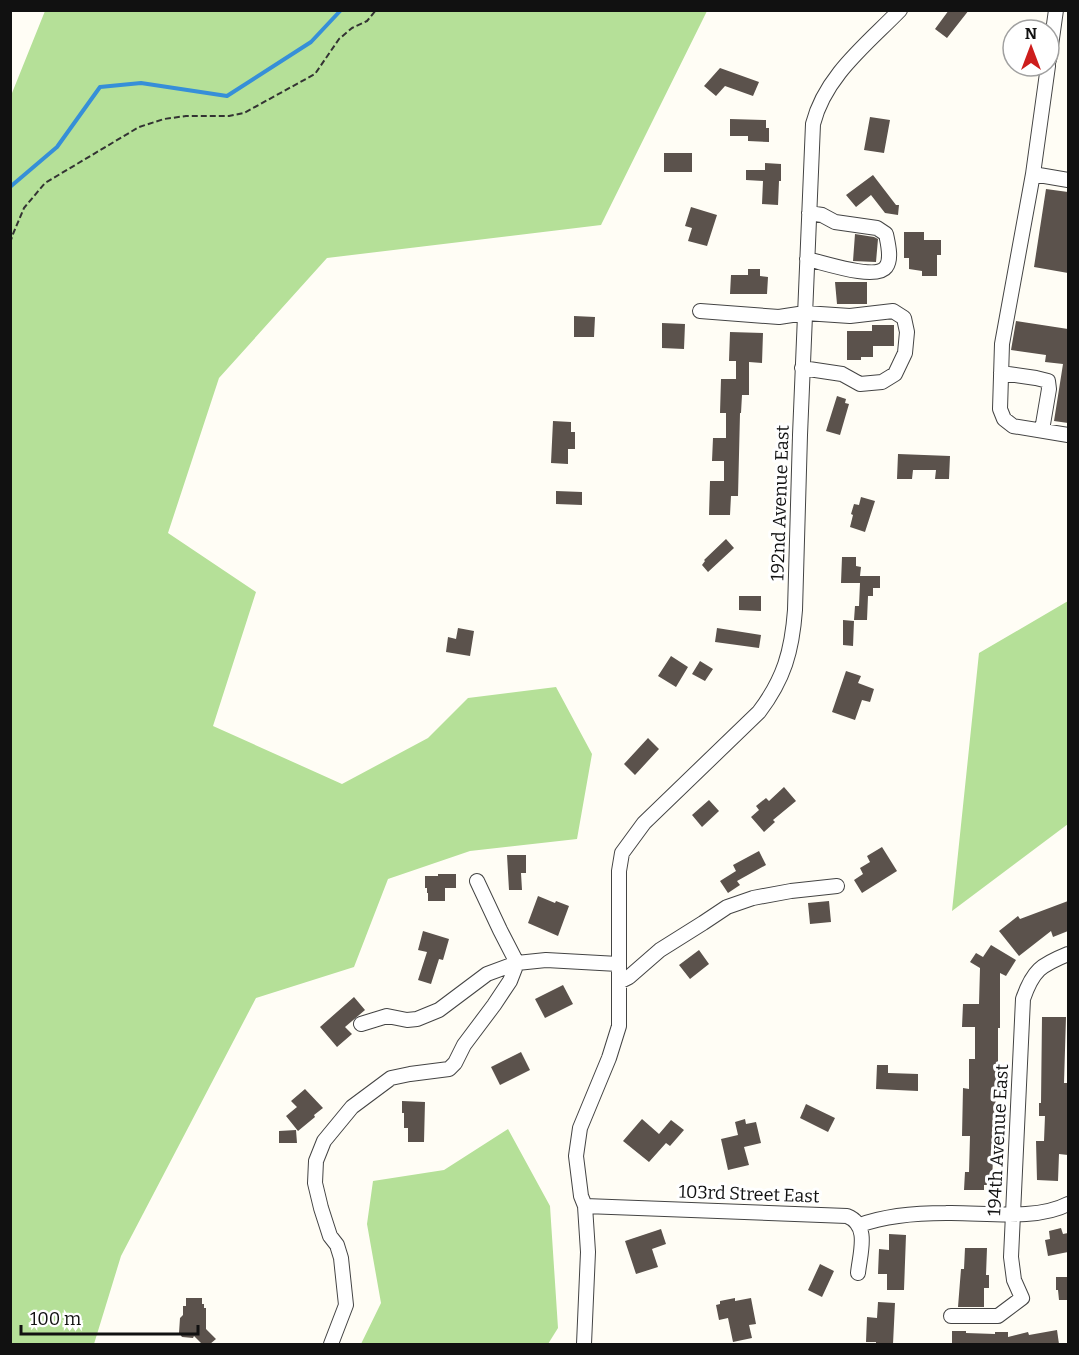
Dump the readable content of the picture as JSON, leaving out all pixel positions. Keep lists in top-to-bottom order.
{
  "streets": {
    "street": ["192nd Avenue East", "194th Avenue East", "103rd Street East"]
  },
  "scale_bar": "100 m",
  "north": "top"
}
